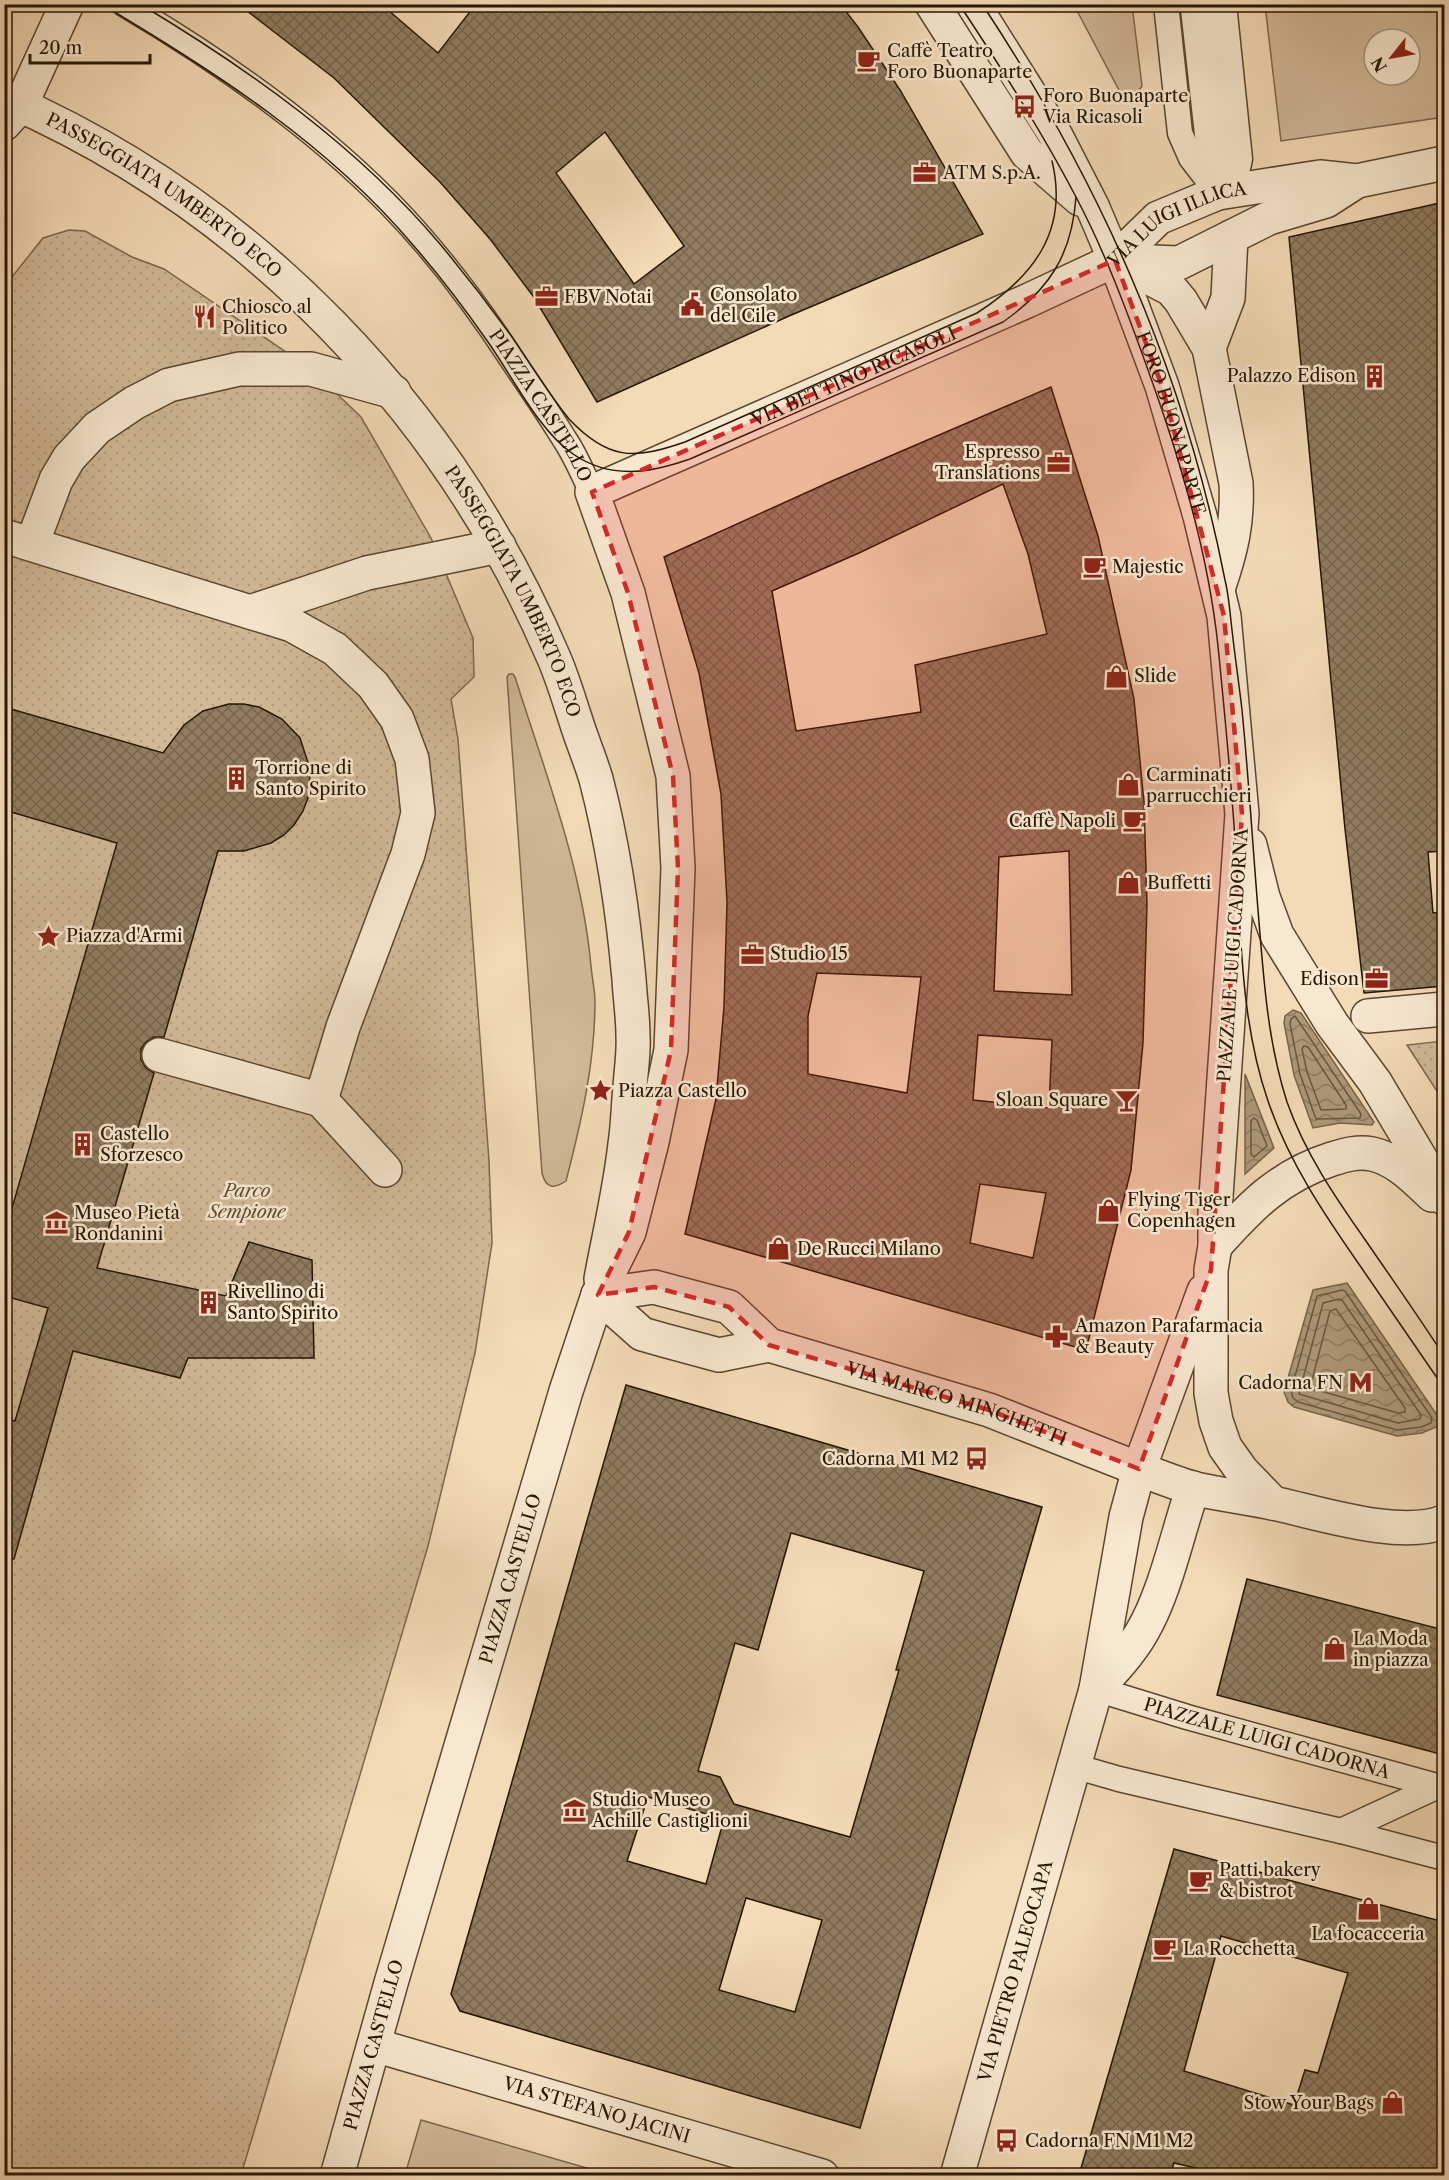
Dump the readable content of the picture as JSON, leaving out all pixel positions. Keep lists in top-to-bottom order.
{
  "streets": {
    "street": [
      "PASSEGGIATA UMBERTO ECO",
      "VIA LUIGI ILLICA",
      "VIA BETTINO RICASOLI",
      "PIAZZA CASTELLO",
      "FORO BUONAPARTE",
      "PIAZZALE LUIGI CADORNA",
      "VIA MARCO MINGHETTI",
      "VIA PIETRO PALEOCAPA",
      "VIA STEFANO JACINI"
    ]
  },
  "crossings": [
    ["PASSEGGIATA UMBERTO ECO", "PIAZZA CASTELLO"],
    ["PASSEGGIATA UMBERTO ECO", "VIA MARCO MINGHETTI"],
    ["VIA LUIGI ILLICA", "VIA BETTINO RICASOLI"],
    ["VIA LUIGI ILLICA", "FORO BUONAPARTE"],
    ["VIA BETTINO RICASOLI", "PIAZZA CASTELLO"],
    ["VIA BETTINO RICASOLI", "FORO BUONAPARTE"],
    ["PIAZZA CASTELLO", "VIA MARCO MINGHETTI"],
    ["PIAZZA CASTELLO", "VIA STEFANO JACINI"],
    ["FORO BUONAPARTE", "PIAZZALE LUIGI CADORNA"],
    ["PIAZZALE LUIGI CADORNA", "VIA MARCO MINGHETTI"],
    ["PIAZZALE LUIGI CADORNA", "VIA PIETRO PALEOCAPA"]
  ],
  "parks": ["Parco Sempione"],
  "places": {
    "cafe": [
      "Caffè Teatro Foro Buonaparte",
      "Majestic",
      "Caffè Napoli",
      "Patti bakery & bistrot",
      "La Rocchetta"
    ],
    "bus stop": ["Foro Buonaparte Via Ricasoli", "Cadorna M1 M2", "Cadorna FN M1 M2"],
    "office": [
      "ATM S.p.A.",
      "FBV Notai",
      "Espresso Translations",
      "Studio 15",
      "Edison"
    ],
    "public building": ["Consolato del Cile"],
    "restaurant": ["Chiosco al Politico"],
    "building": [
      "Palazzo Edison",
      "Torrione di Santo Spirito",
      "Castello Sforzesco",
      "Rivellino di Santo Spirito"
    ],
    "shop": [
      "Slide",
      "Carminati parrucchieri",
      "Buffetti",
      "Flying Tiger Copenhagen",
      "De Rucci Milano",
      "La Moda in piazza",
      "La focacceria",
      "Stow Your Bags"
    ],
    "place": ["Piazza d'Armi", "Piazza Castello"],
    "bar": ["Sloan Square"],
    "museum": ["Museo Pietà Rondanini", "Studio Museo Achille Castiglioni"],
    "pharmacy": ["Amazon Parafarmacia & Beauty"],
    "metro station": ["Cadorna FN"]
  },
  "scale_bar": "20 m",
  "north": "bottom left"
}
